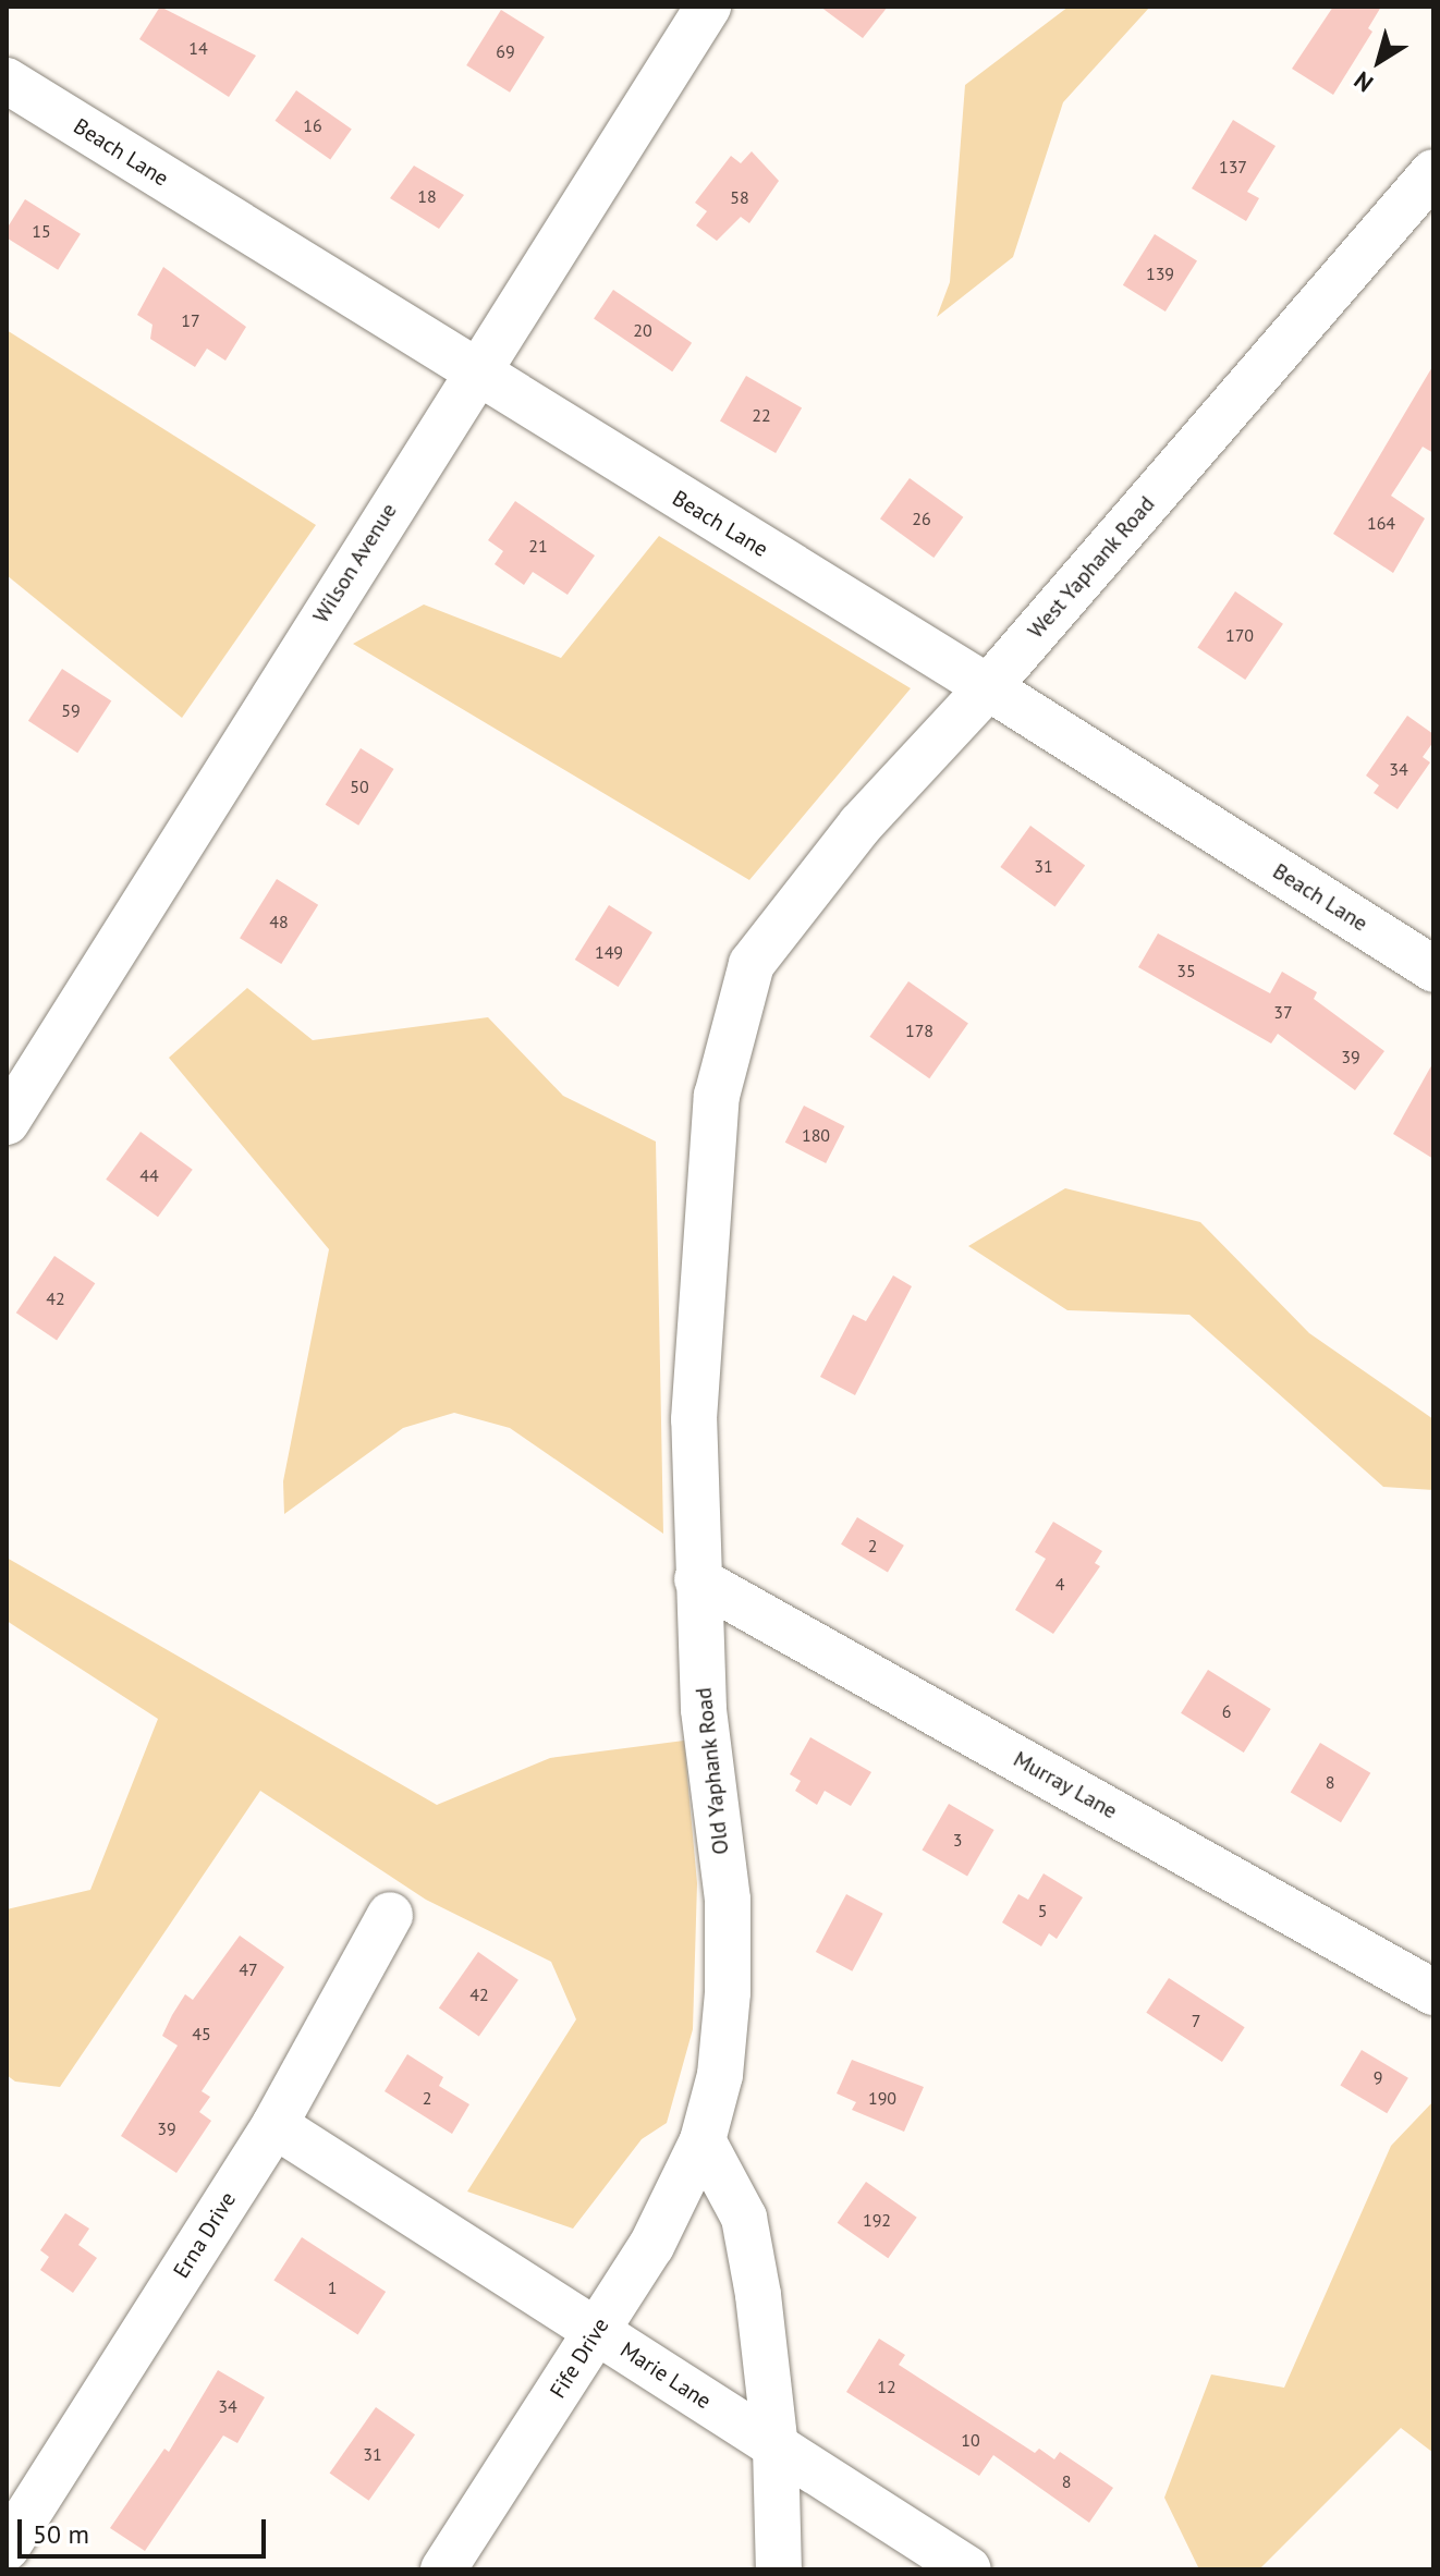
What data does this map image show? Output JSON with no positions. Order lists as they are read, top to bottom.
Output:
{
  "streets": {
    "street": [
      "Beach Lane",
      "Wilson Avenue",
      "West Yaphank Road",
      "Old Yaphank Road",
      "Murray Lane",
      "Erna Drive",
      "Fife Drive",
      "Marie Lane"
    ]
  },
  "crossings": [
    ["Beach Lane", "Wilson Avenue"],
    ["Beach Lane", "West Yaphank Road"],
    ["West Yaphank Road", "Old Yaphank Road"],
    ["Old Yaphank Road", "Murray Lane"],
    ["Old Yaphank Road", "Fife Drive"],
    ["Erna Drive", "Marie Lane"],
    ["Fife Drive", "Marie Lane"]
  ],
  "house_numbers": [
    "14",
    "69",
    "16",
    "137",
    "18",
    "58",
    "15",
    "139",
    "17",
    "20",
    "22",
    "26",
    "164",
    "21",
    "170",
    "59",
    "34",
    "50",
    "31",
    "48",
    "149",
    "35",
    "37",
    "178",
    "39",
    "180",
    "44",
    "42",
    "2",
    "4",
    "6",
    "8",
    "3",
    "5",
    "47",
    "42",
    "7",
    "45",
    "9",
    "2",
    "190",
    "39",
    "192",
    "1",
    "12",
    "34",
    "10",
    "31",
    "8"
  ],
  "scale_bar": "50 m",
  "north": "bottom left"
}
